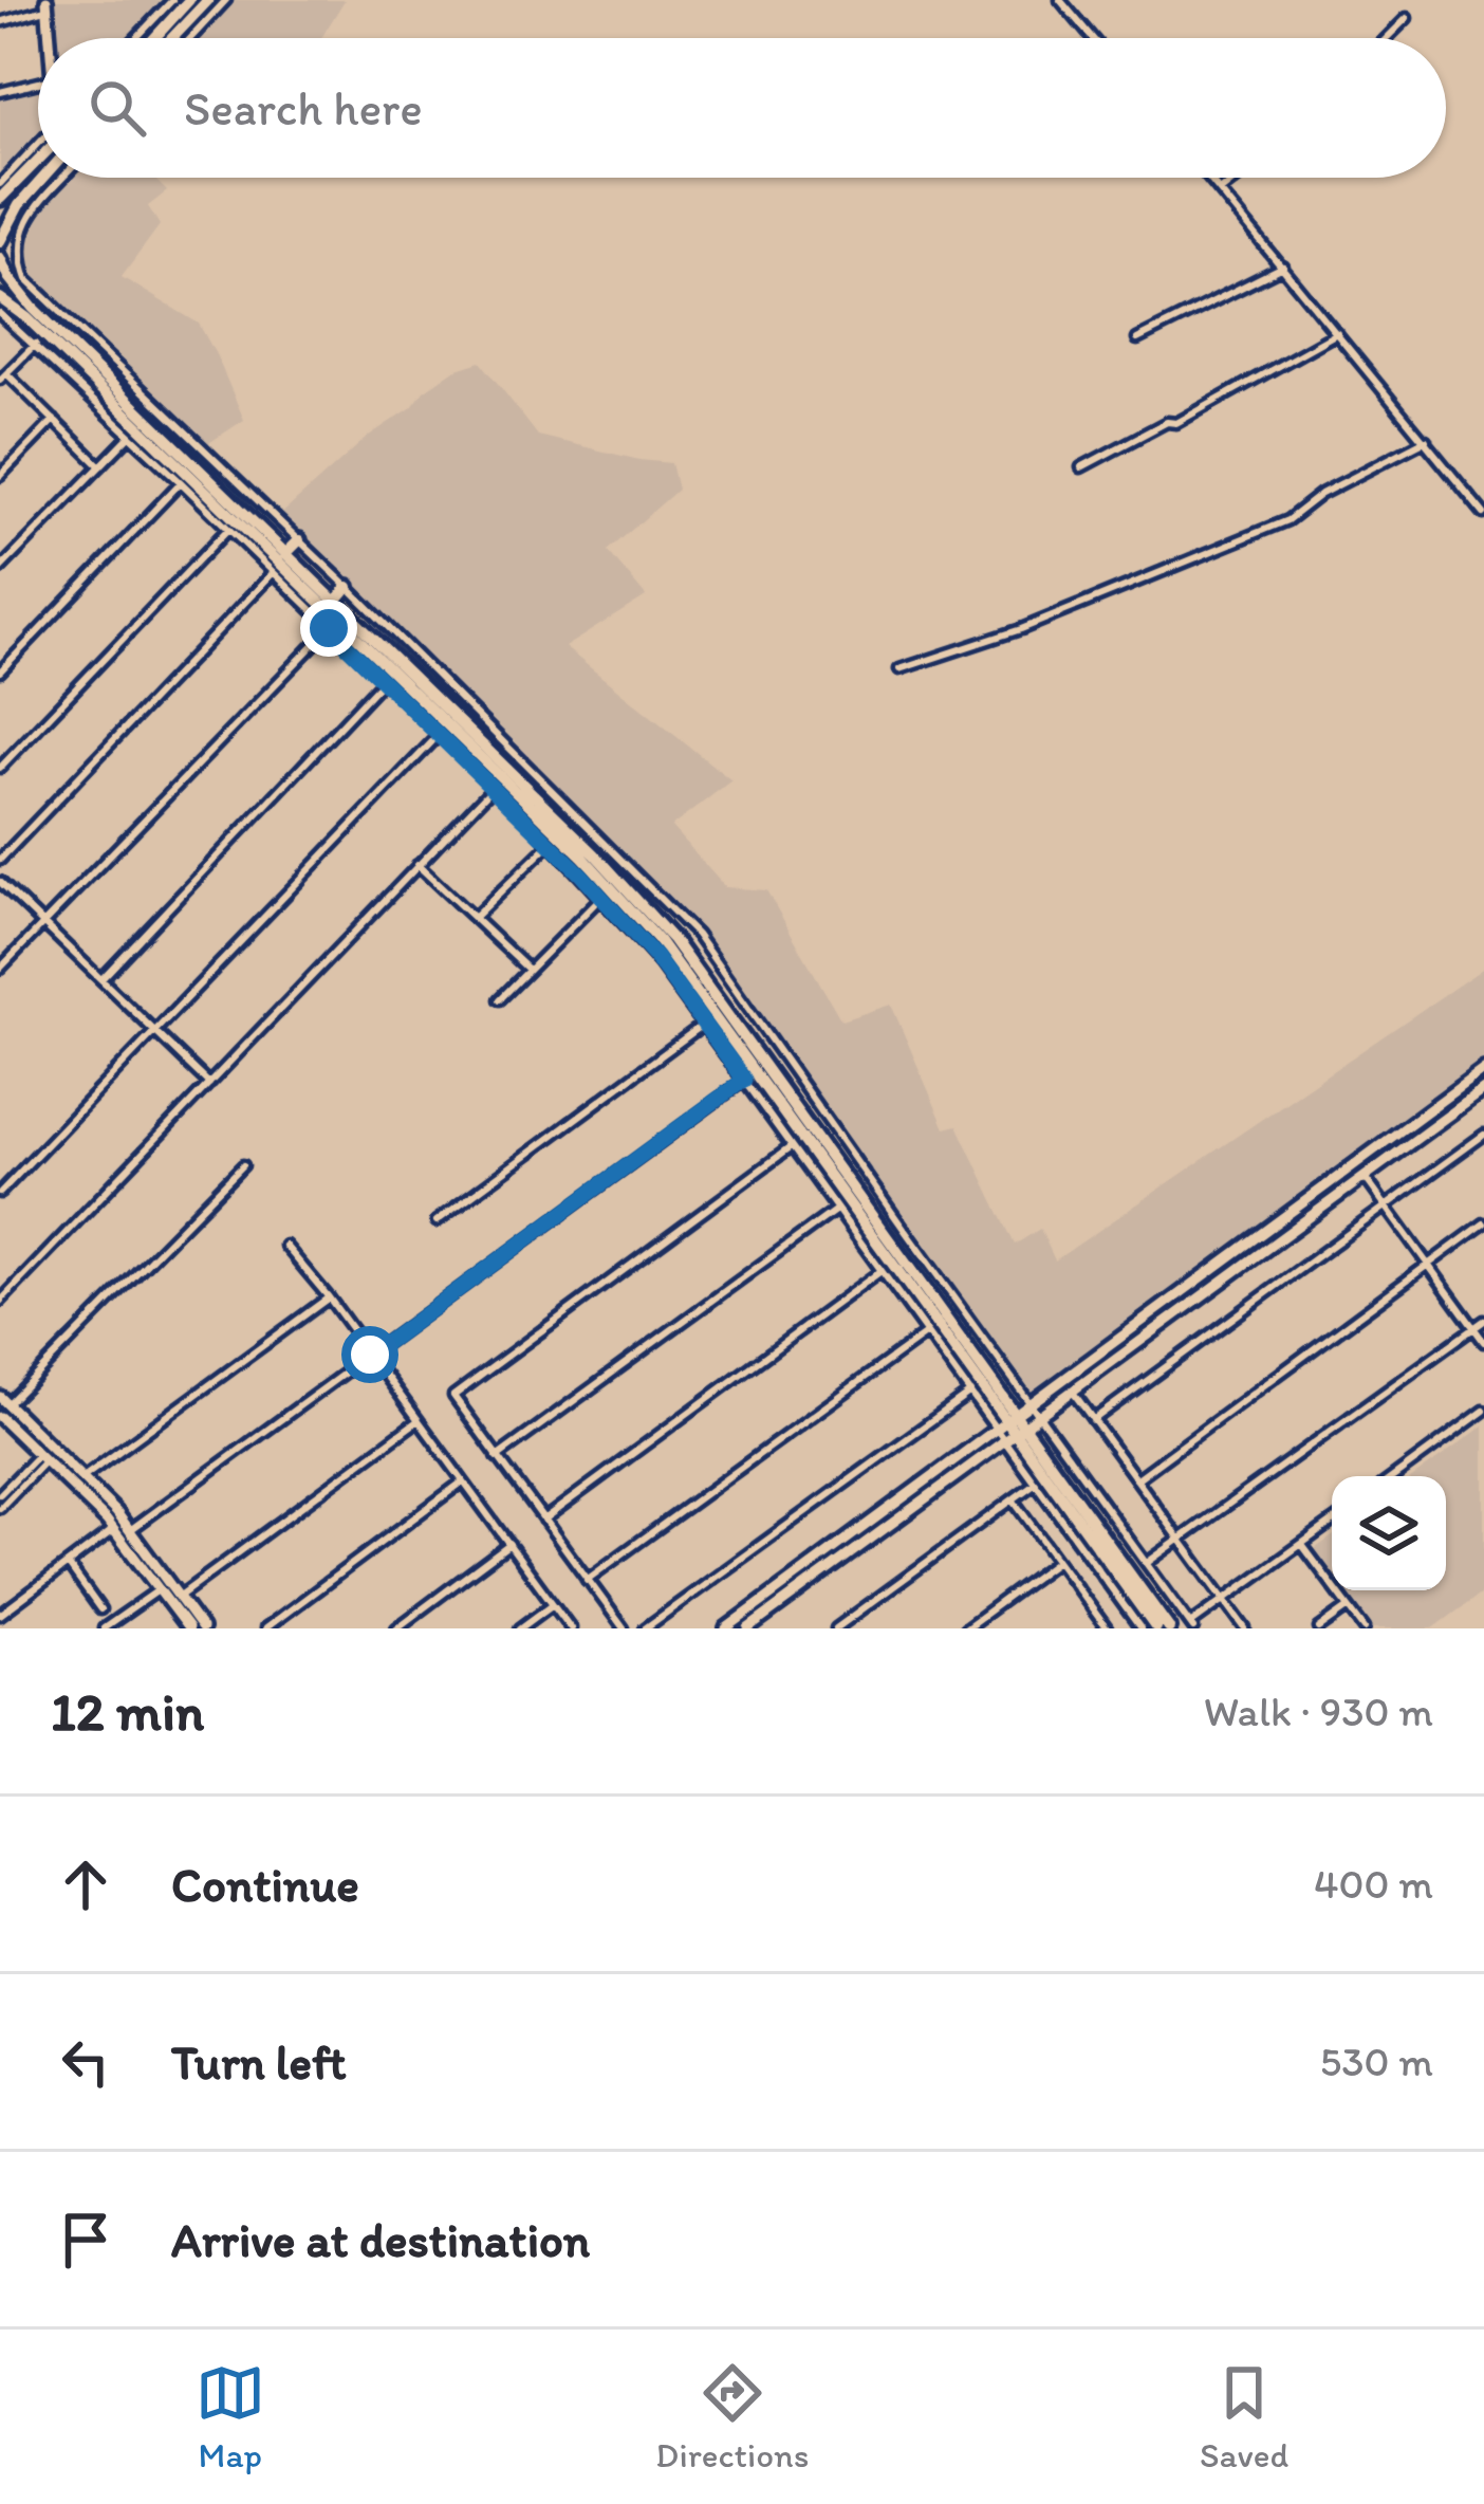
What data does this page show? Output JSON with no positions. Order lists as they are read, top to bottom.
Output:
{
  "page": {
    "search": "Search here",
    "heading": ["12 min", "Walk · 930 m"],
    "list": [
      ["Continue", "400 m"],
      ["Turn left", "530 m"],
      "Arrive at destination"
    ],
    "nav": ["Map", "Directions", "Saved"]
  }
}
